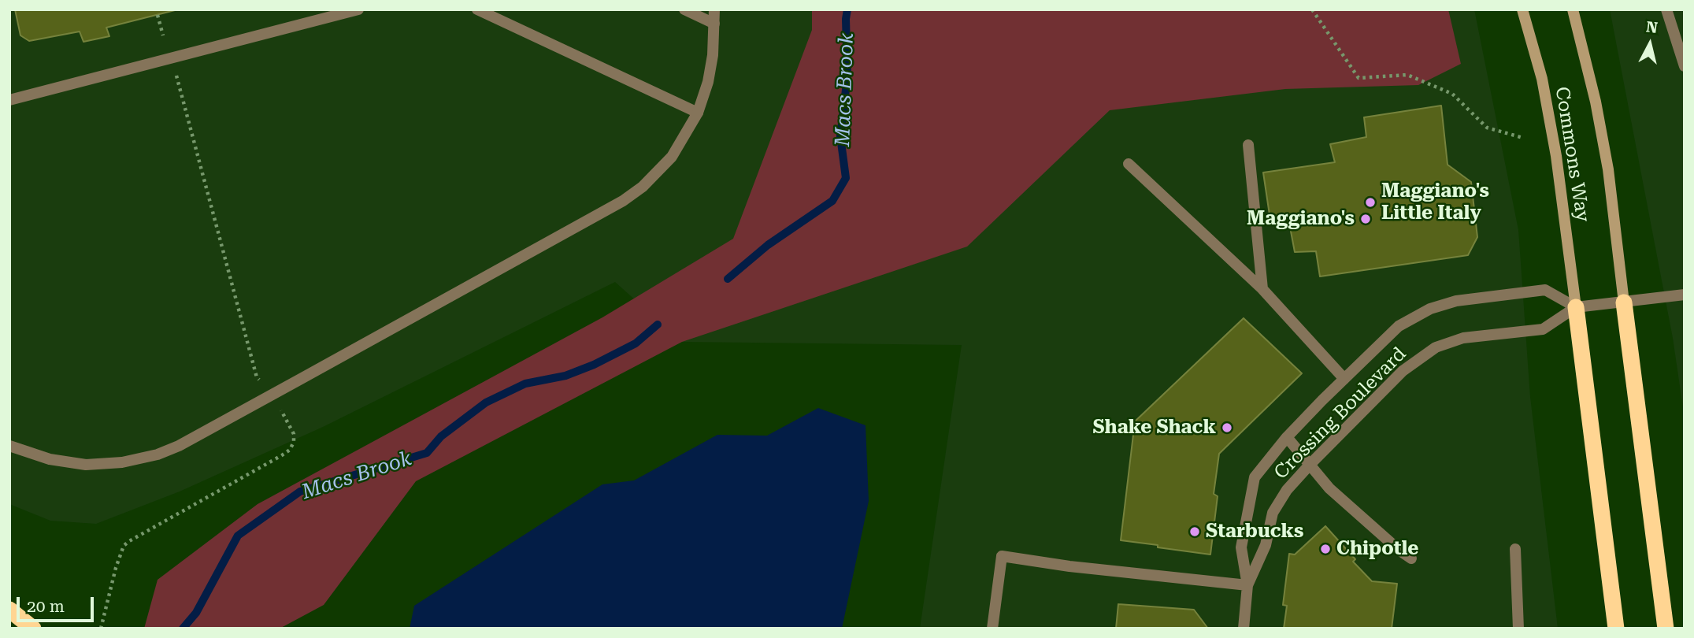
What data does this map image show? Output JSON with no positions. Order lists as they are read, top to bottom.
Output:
{
  "streets": {
    "street": ["Commons Way", "Crossing Boulevard"]
  },
  "crossings": [
    ["Commons Way", "Crossing Boulevard"]
  ],
  "water": ["Macs Brook"],
  "places": [
    "Maggiano's Little Italy",
    "Maggiano's",
    "Shake Shack",
    "Starbucks",
    "Chipotle"
  ],
  "scale_bar": "20 m",
  "north": "top"
}
